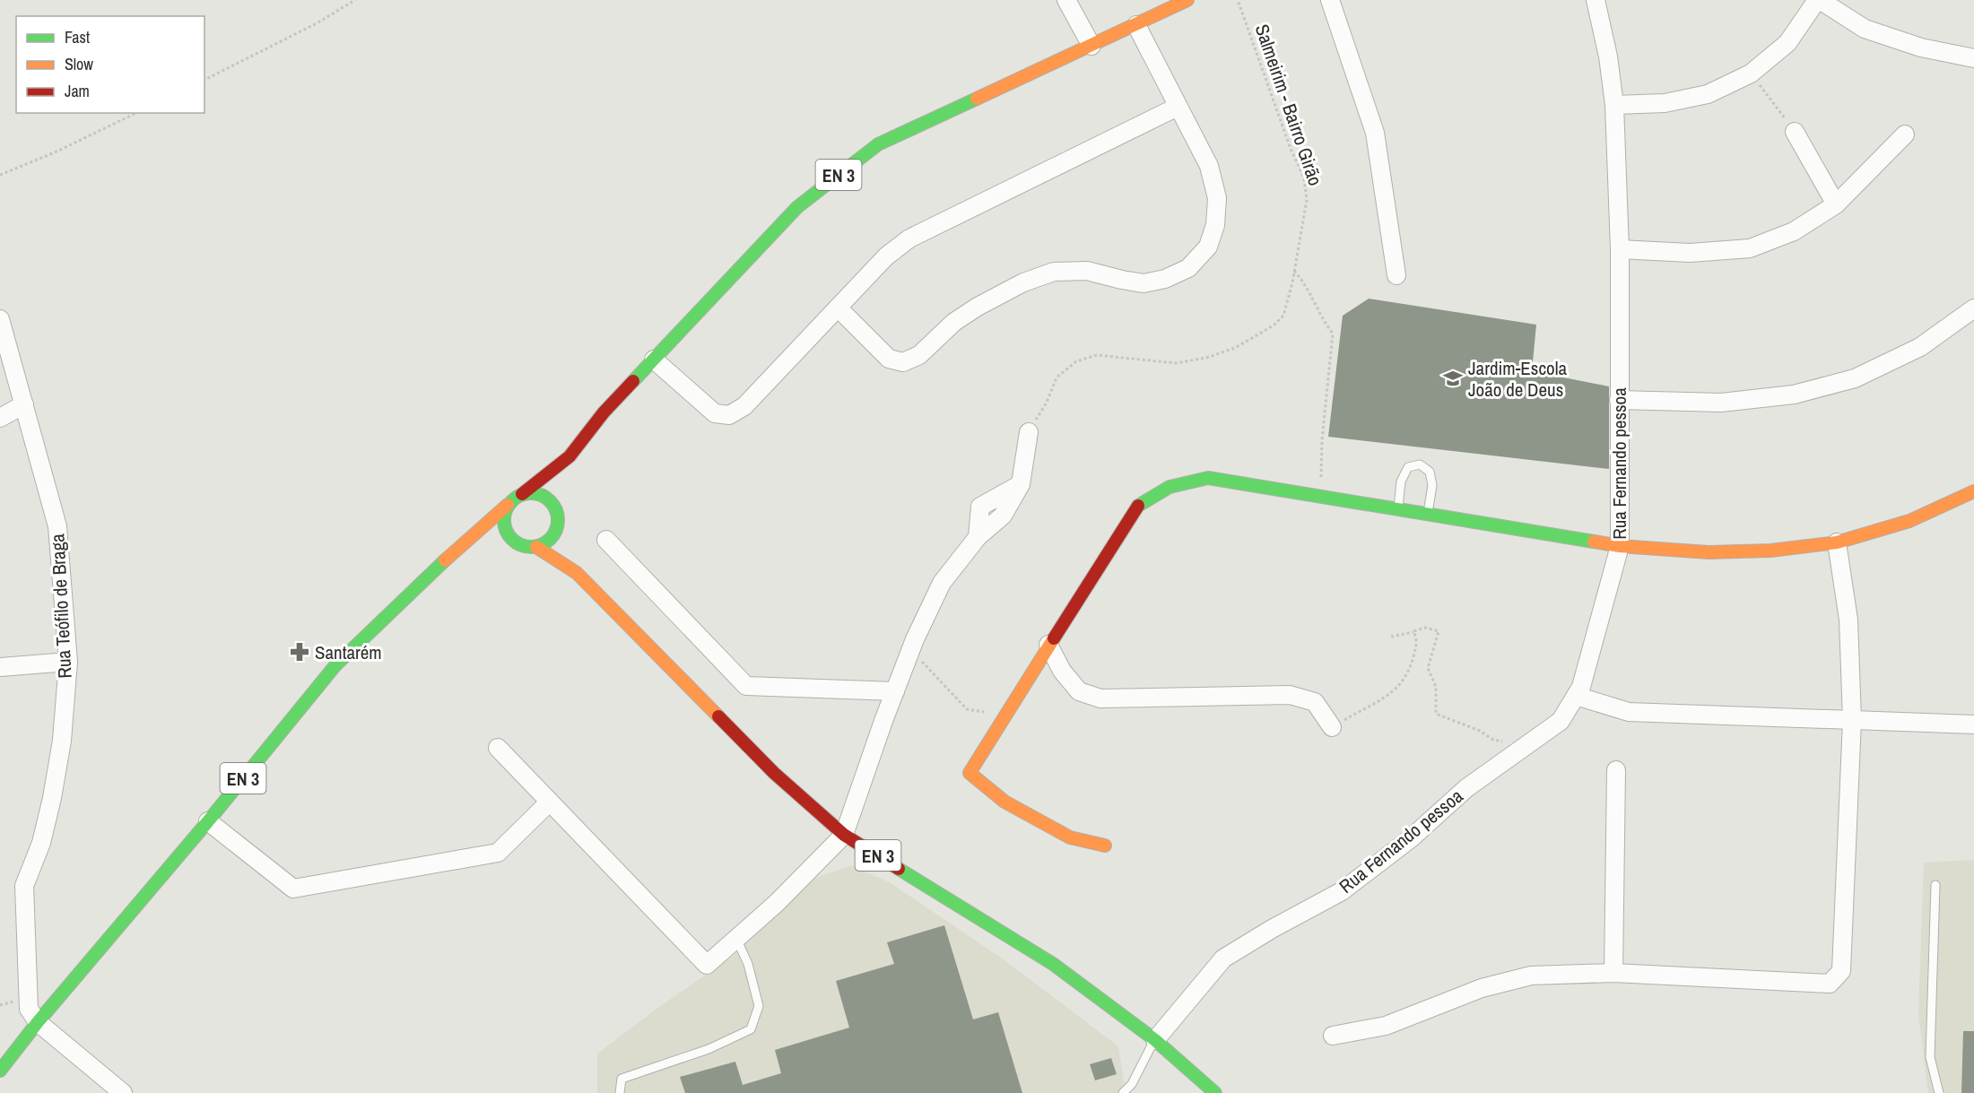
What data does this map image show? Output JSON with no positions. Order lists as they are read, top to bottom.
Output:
{
  "streets": {
    "main road": ["EN 3"],
    "street": ["Rua Fernando pessoa", "Rua Teófilo de Braga"],
    "path": ["Salmeirim - Bairro Girão"]
  },
  "crossings": [
    ["EN 3", "Rua Fernando pessoa"],
    ["EN 3", "Rua Teófilo de Braga"]
  ],
  "places": {
    "school or university": ["Jardim-Escola João de Deus"],
    "pharmacy": ["Santarém"]
  },
  "legend": ["Fast", "Slow", "Jam"]
}
